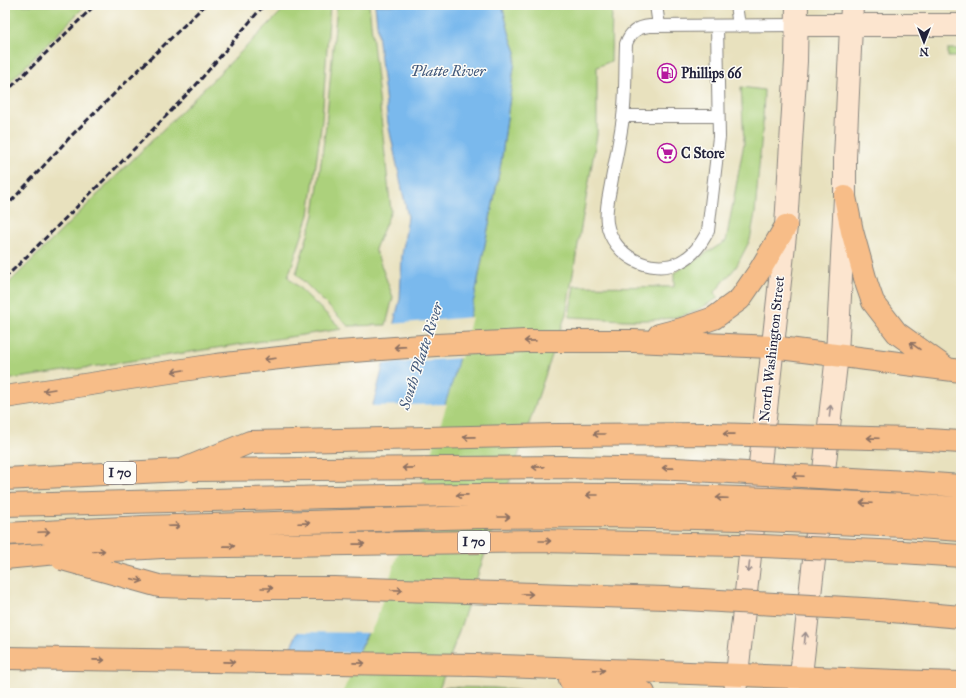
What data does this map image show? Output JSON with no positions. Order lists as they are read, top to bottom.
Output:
{
  "streets": {
    "highway": ["I 70"],
    "main road": ["North Washington Street"]
  },
  "water": ["Platte River", "South Platte River"],
  "places": {
    "fuel station": ["Phillips 66"],
    "supermarket": ["C Store"]
  },
  "north": "bottom"
}
